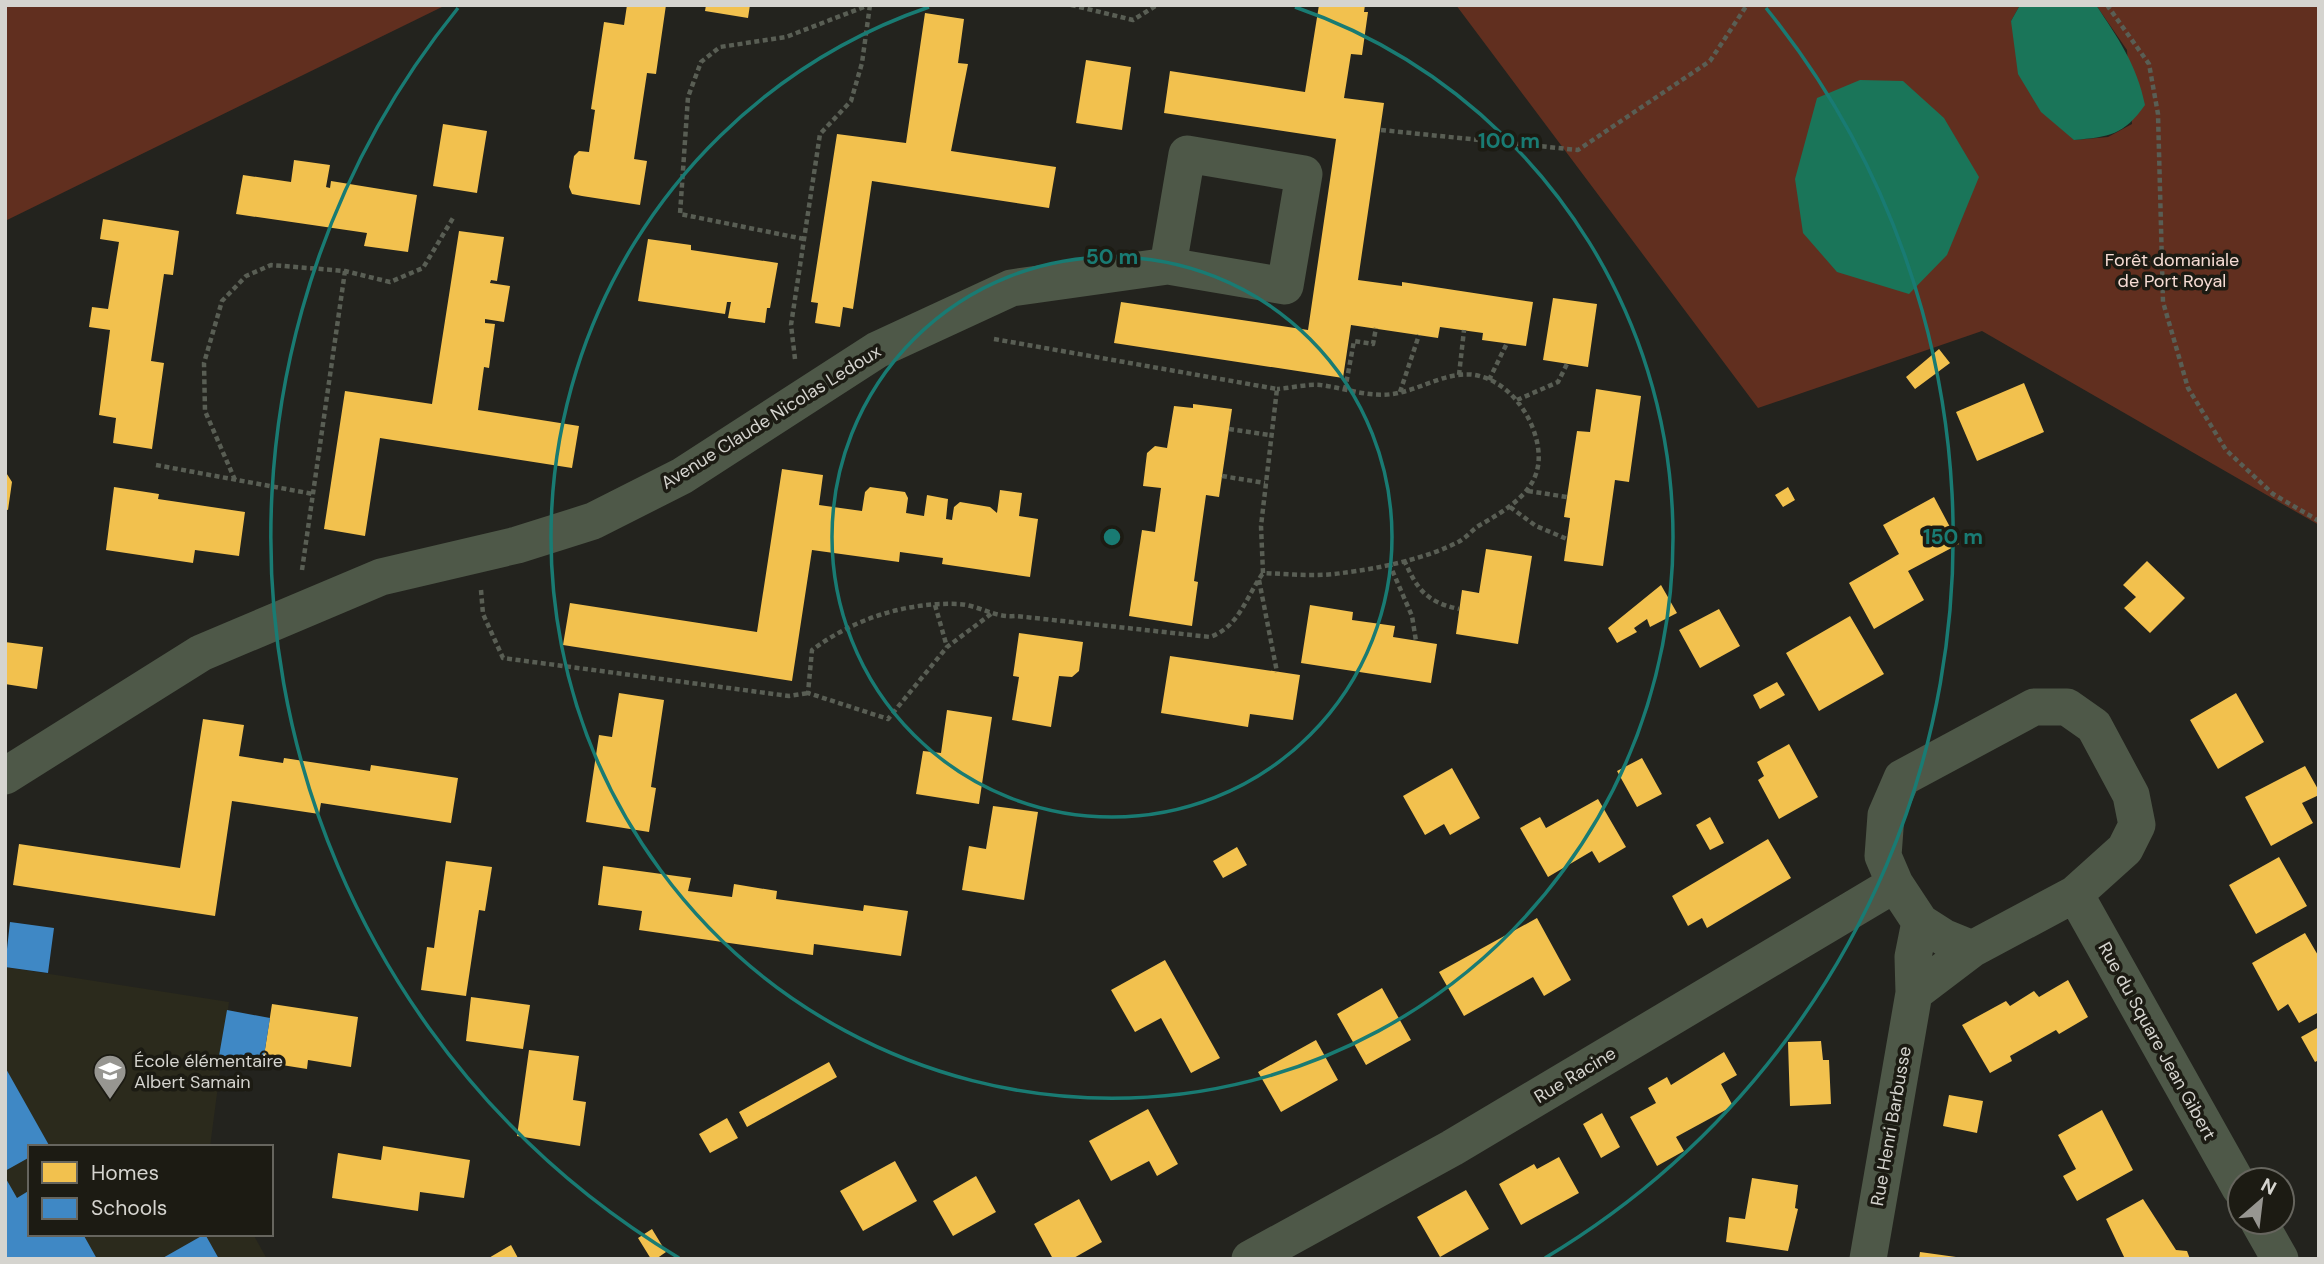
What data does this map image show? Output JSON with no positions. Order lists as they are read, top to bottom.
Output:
{
  "streets": {
    "street": [
      "Avenue Claude Nicolas Ledoux",
      "Rue du Square Jean Gibert",
      "Rue Racine",
      "Rue Henri Barbusse"
    ]
  },
  "crossings": [
    ["Rue du Square Jean Gibert", "Rue Racine"],
    ["Rue du Square Jean Gibert", "Rue Henri Barbusse"],
    ["Rue Racine", "Rue Henri Barbusse"]
  ],
  "parks": ["Forêt domaniale de Port Royal"],
  "places": {
    "school or university": ["École élémentaire Albert Samain"]
  },
  "legend": ["Homes", "Schools"],
  "north": "top right",
  "rings": ["100 m", "50 m", "150 m"]
}
